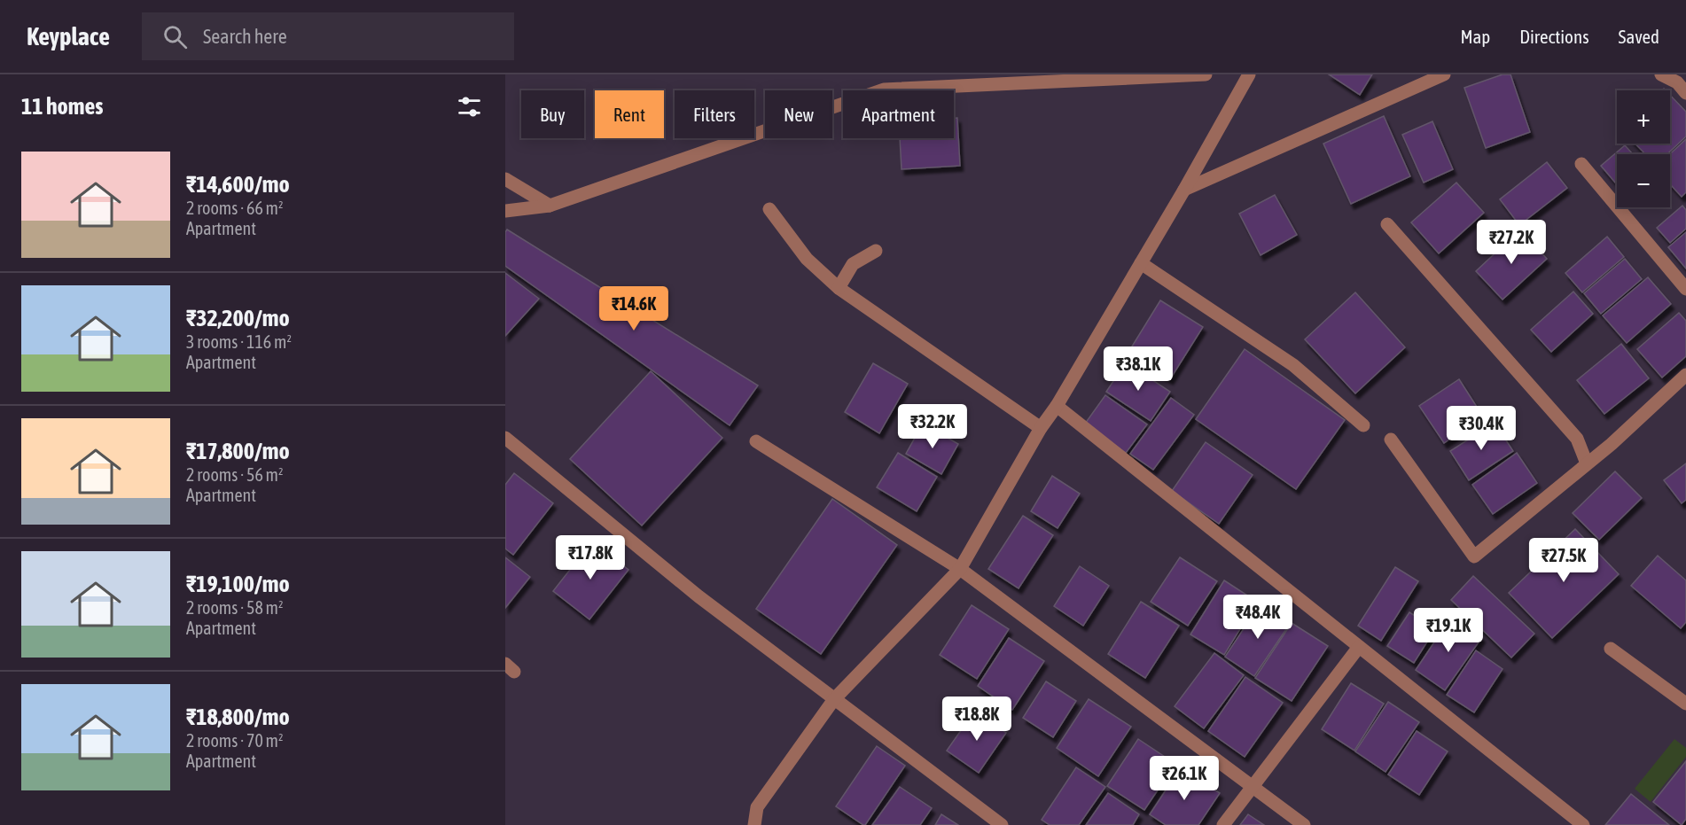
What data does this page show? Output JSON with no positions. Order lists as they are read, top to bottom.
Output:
{
  "page": {
    "header": "Keyplace",
    "search": "Search here",
    "nav": ["Map", "Directions", "Saved"],
    "heading": "11 homes",
    "map_buttons": ["+", "−"],
    "chip": [
      "Buy",
      "Rent",
      "Filters",
      "New",
      "Apartment"
    ],
    "list": [
      {
        "name": "₹14,600/mo",
        "note": "2 rooms · 66 m² · Apartment"
      },
      {
        "name": "₹32,200/mo",
        "note": "3 rooms · 116 m² · Apartment"
      },
      {
        "name": "₹17,800/mo",
        "note": "2 rooms · 56 m² · Apartment"
      },
      {
        "name": "₹19,100/mo",
        "note": "2 rooms · 58 m² · Apartment"
      },
      {
        "name": "₹18,800/mo",
        "note": "2 rooms · 70 m² · Apartment"
      }
    ],
    "price": [
      "₹27.2K",
      "₹14.6K",
      "₹38.1K",
      "₹32.2K",
      "₹30.4K",
      "₹17.8K",
      "₹27.5K",
      "₹48.4K",
      "₹19.1K",
      "₹18.8K",
      "₹26.1K"
    ]
  }
}
